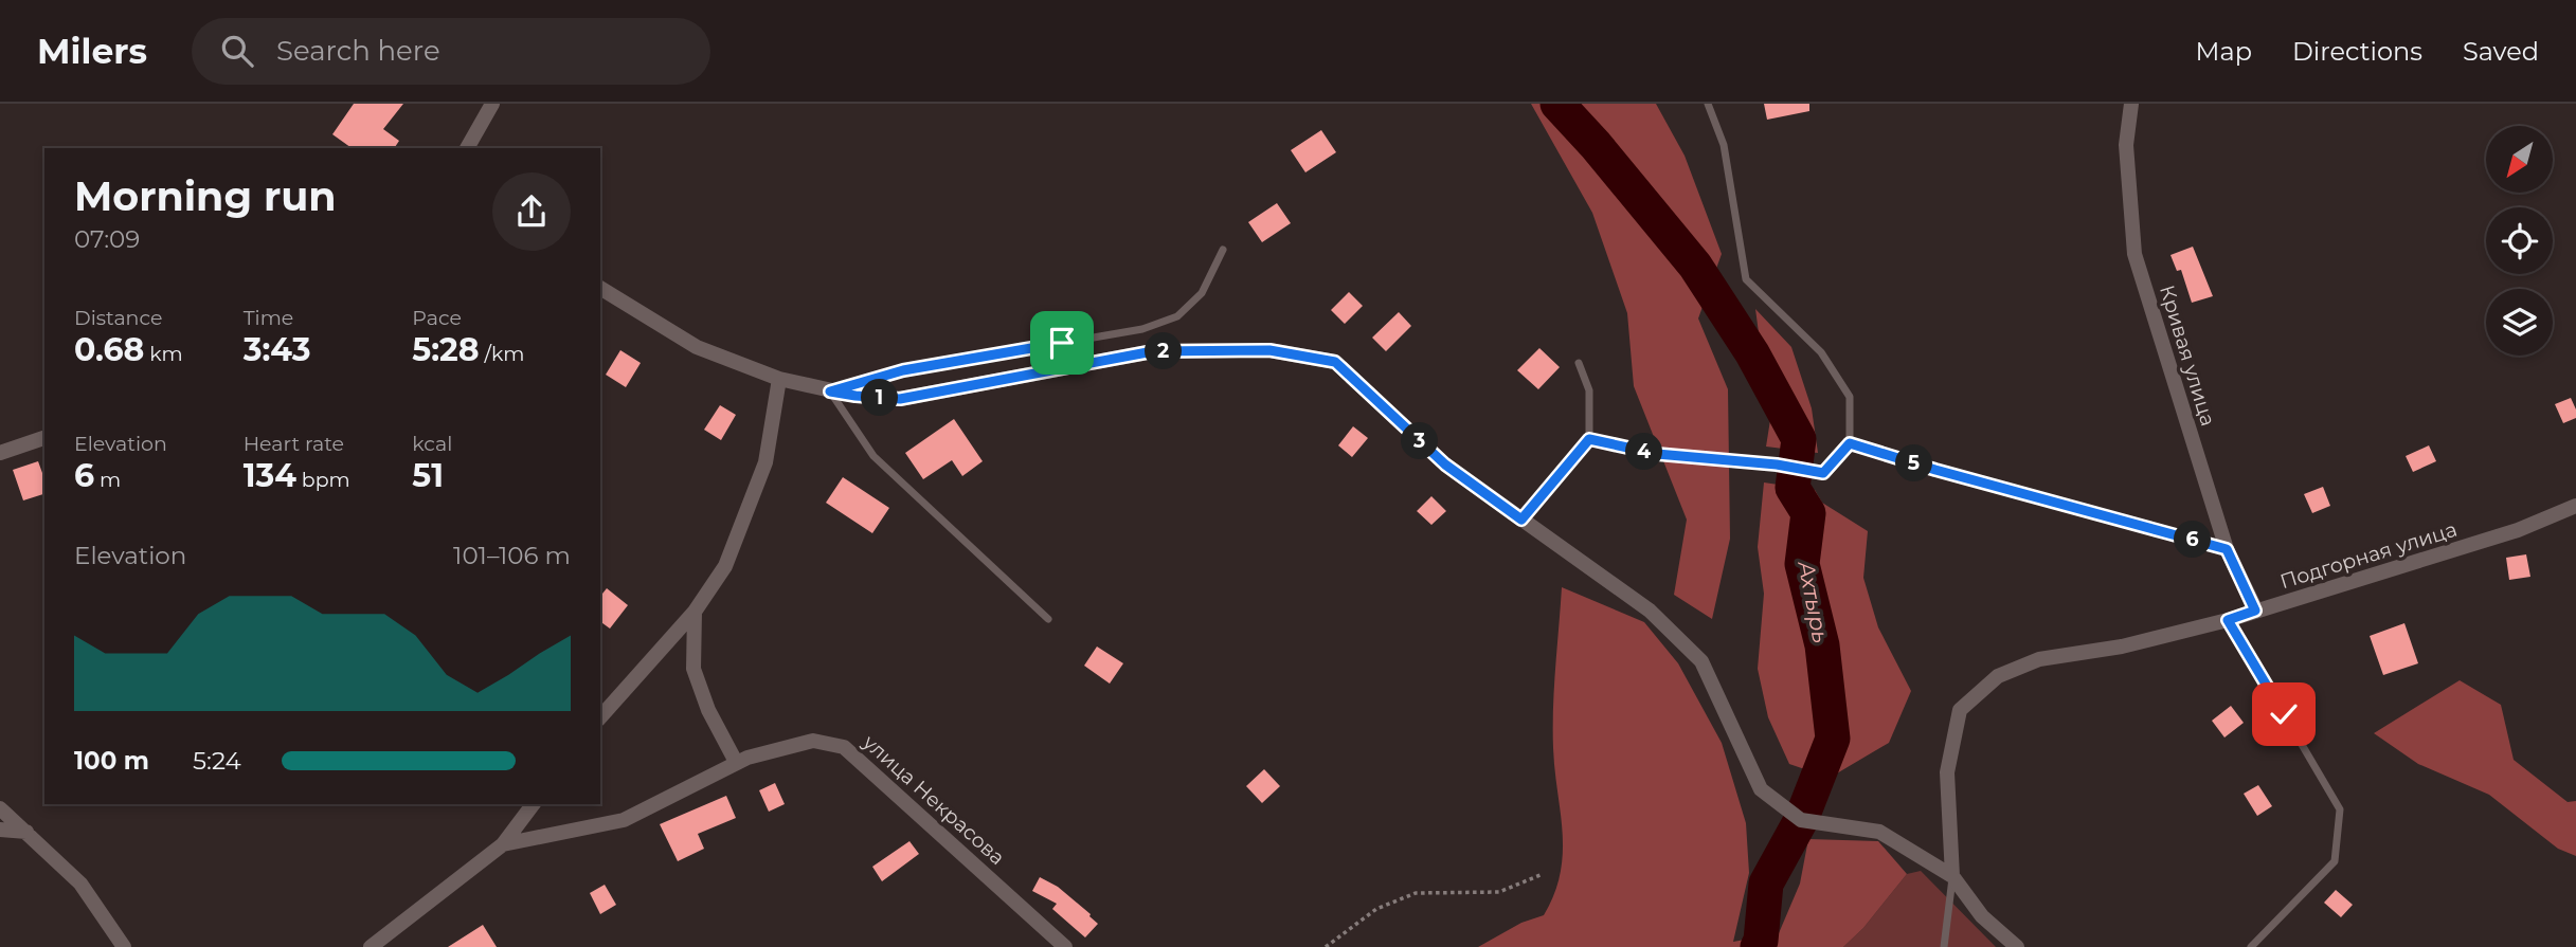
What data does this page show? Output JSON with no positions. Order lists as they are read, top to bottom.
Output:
{
  "streets": {
    "street": ["Кривая улица", "Подгорная улица", "улица Некрасова"]
  },
  "crossings": [
    ["Кривая улица", "Подгорная улица"]
  ],
  "water": ["Ахтырь"],
  "north": "bottom left",
  "page": {
    "header": "Milers",
    "search": "Search here",
    "nav": ["Map", "Directions", "Saved"],
    "heading": ["Morning run", "07:09"],
    "stats": [
      ["Distance", "0.68 km"],
      ["Time", "3:43"],
      ["Pace", "5:28 /km"],
      ["Elevation", "6 m"],
      ["Heart rate", "134 bpm"],
      ["kcal", "51"]
    ],
    "pins": [
      "2",
      "1",
      "3",
      "4",
      "5",
      "6"
    ],
    "chart": ["Elevation", "101–106 m"],
    "list": [
      {
        "name": "100 m",
        "note": "5:24"
      }
    ]
  }
}
